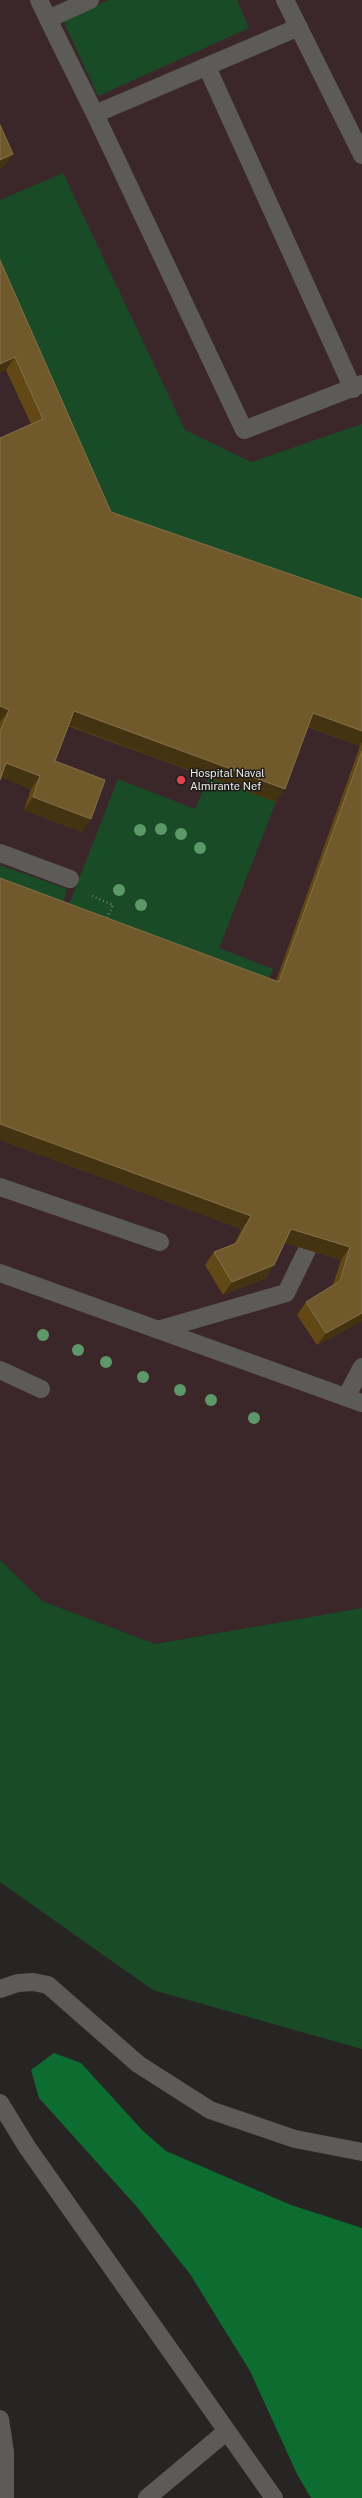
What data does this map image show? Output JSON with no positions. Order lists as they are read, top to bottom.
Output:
{
  "places": ["Hospital Naval Almirante Nef"]
}
